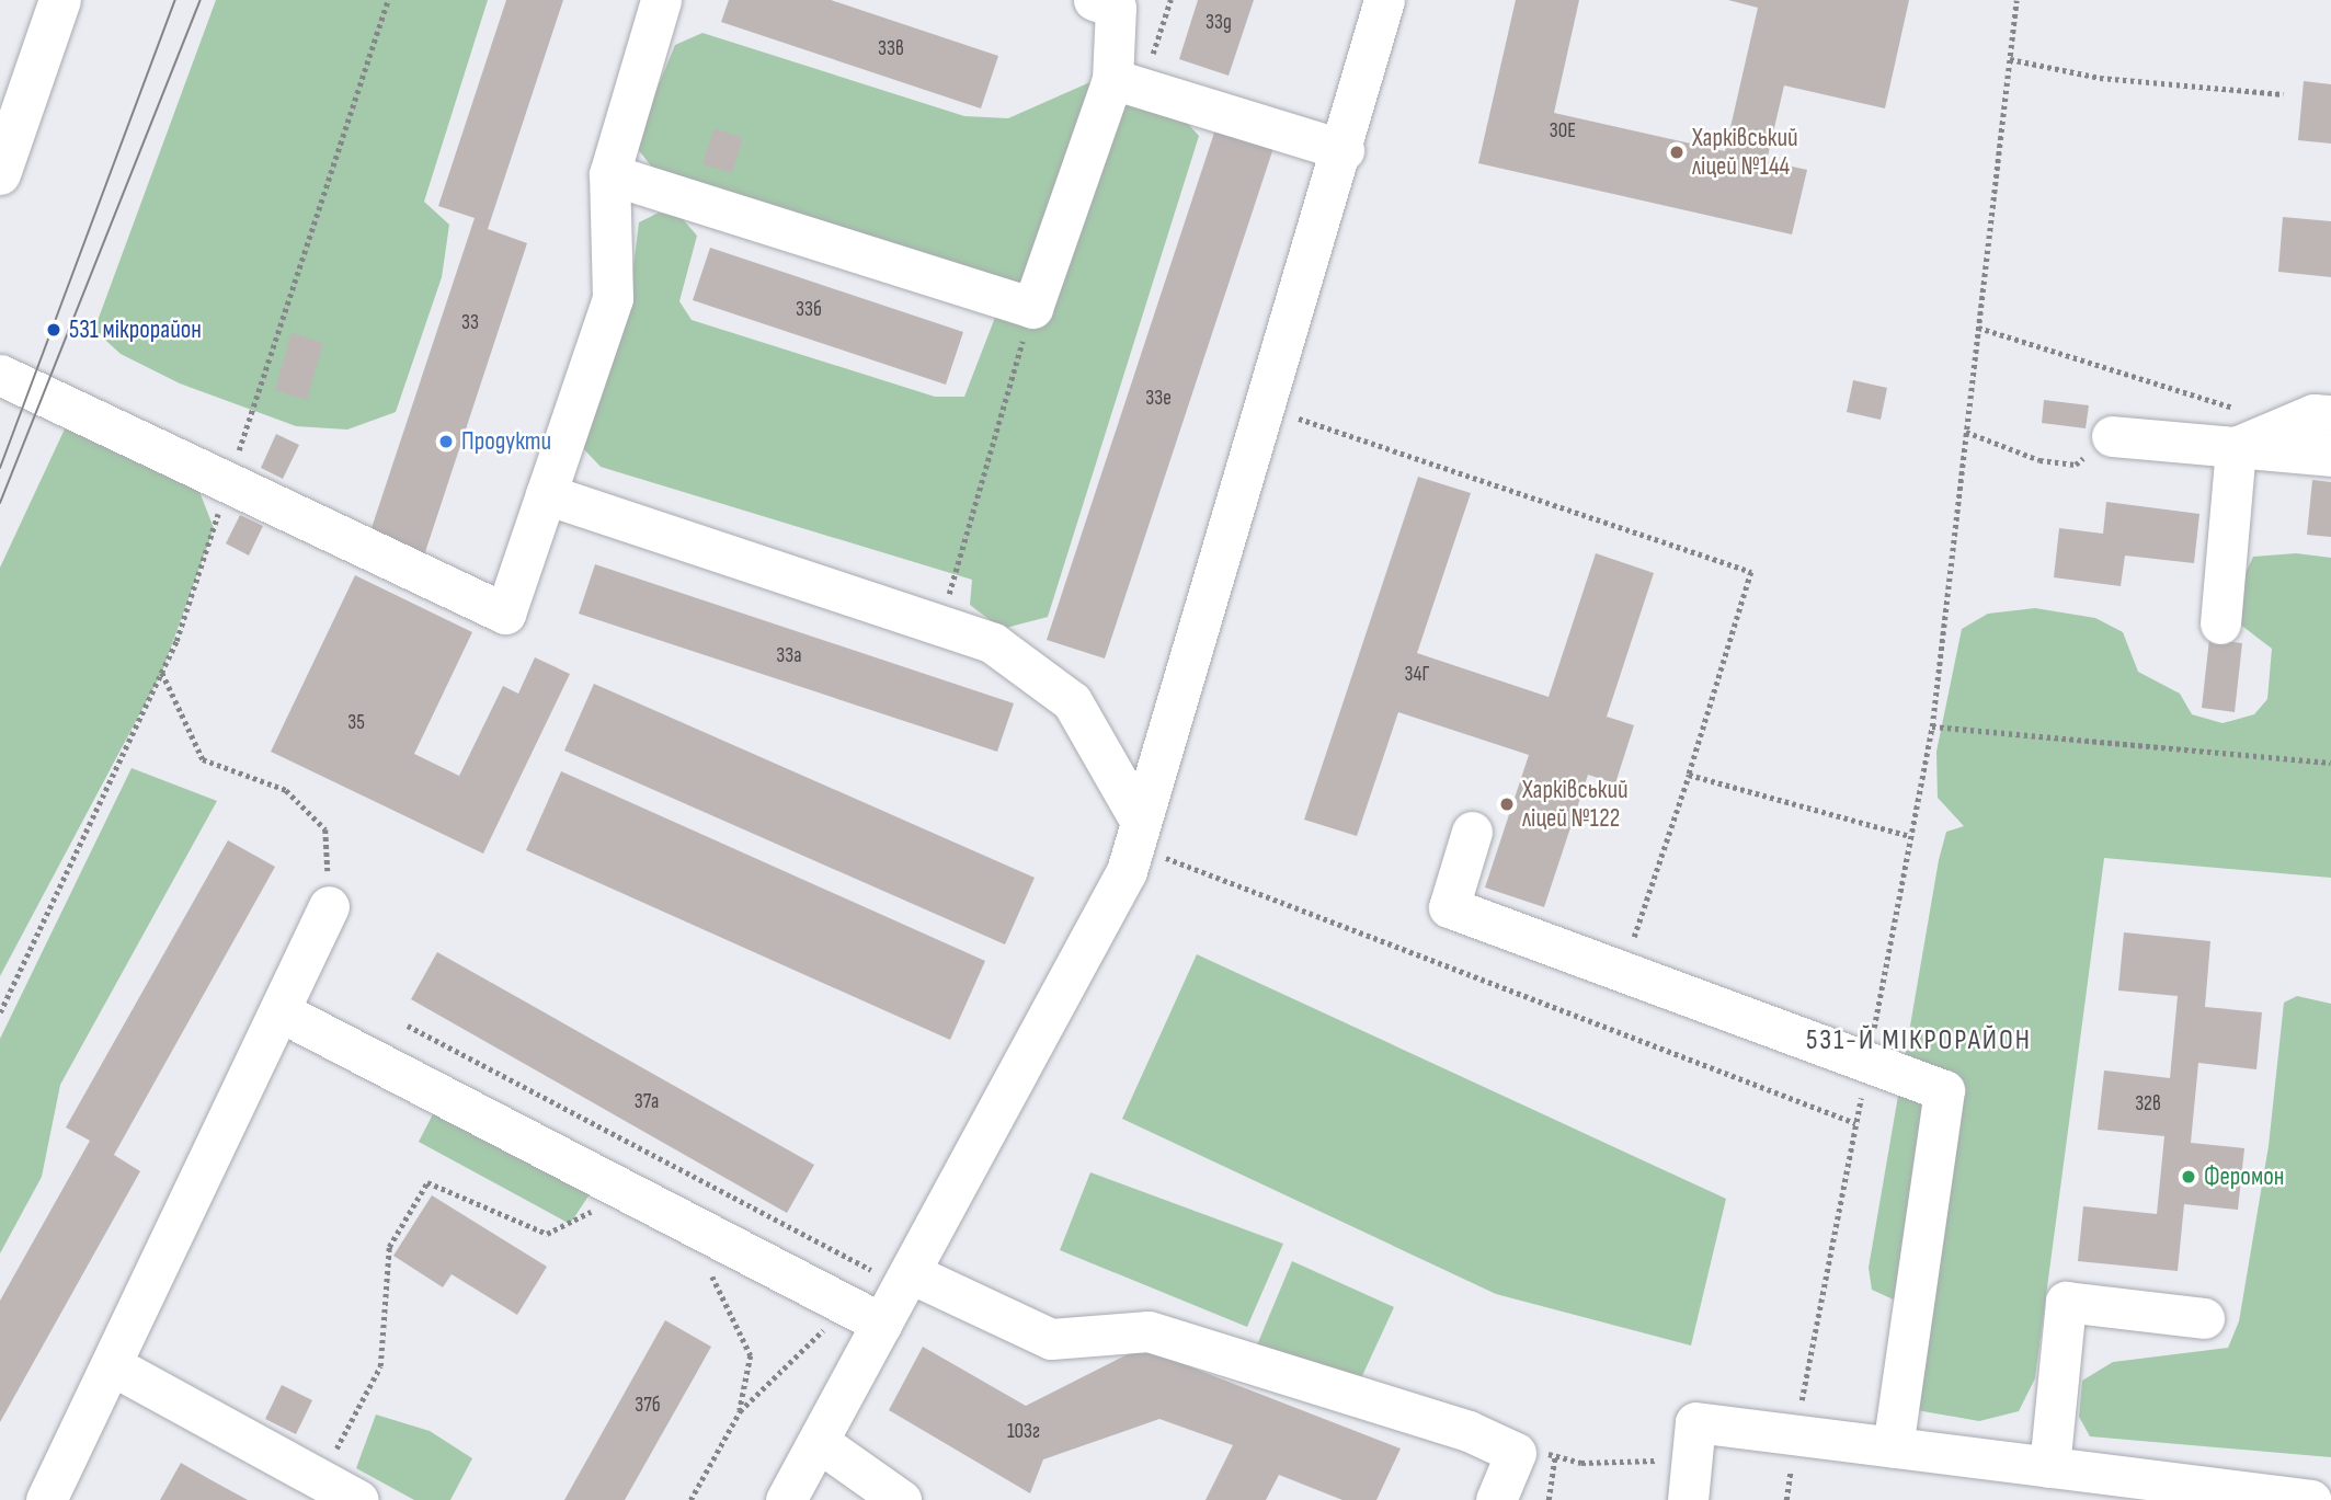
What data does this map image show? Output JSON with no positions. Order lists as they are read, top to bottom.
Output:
{
  "districts": ["531-Й МІКРОРАЙОН"],
  "places": [
    "Харківський ліцей №144",
    "531 мікрорайон",
    "Продукти",
    "Харківський ліцей №122",
    "Феромон"
  ],
  "house_numbers": [
    "33д",
    "33в",
    "30Е",
    "33б",
    "33",
    "33е",
    "33а",
    "34Г",
    "35",
    "37а",
    "32в",
    "37б",
    "103г"
  ]
}
